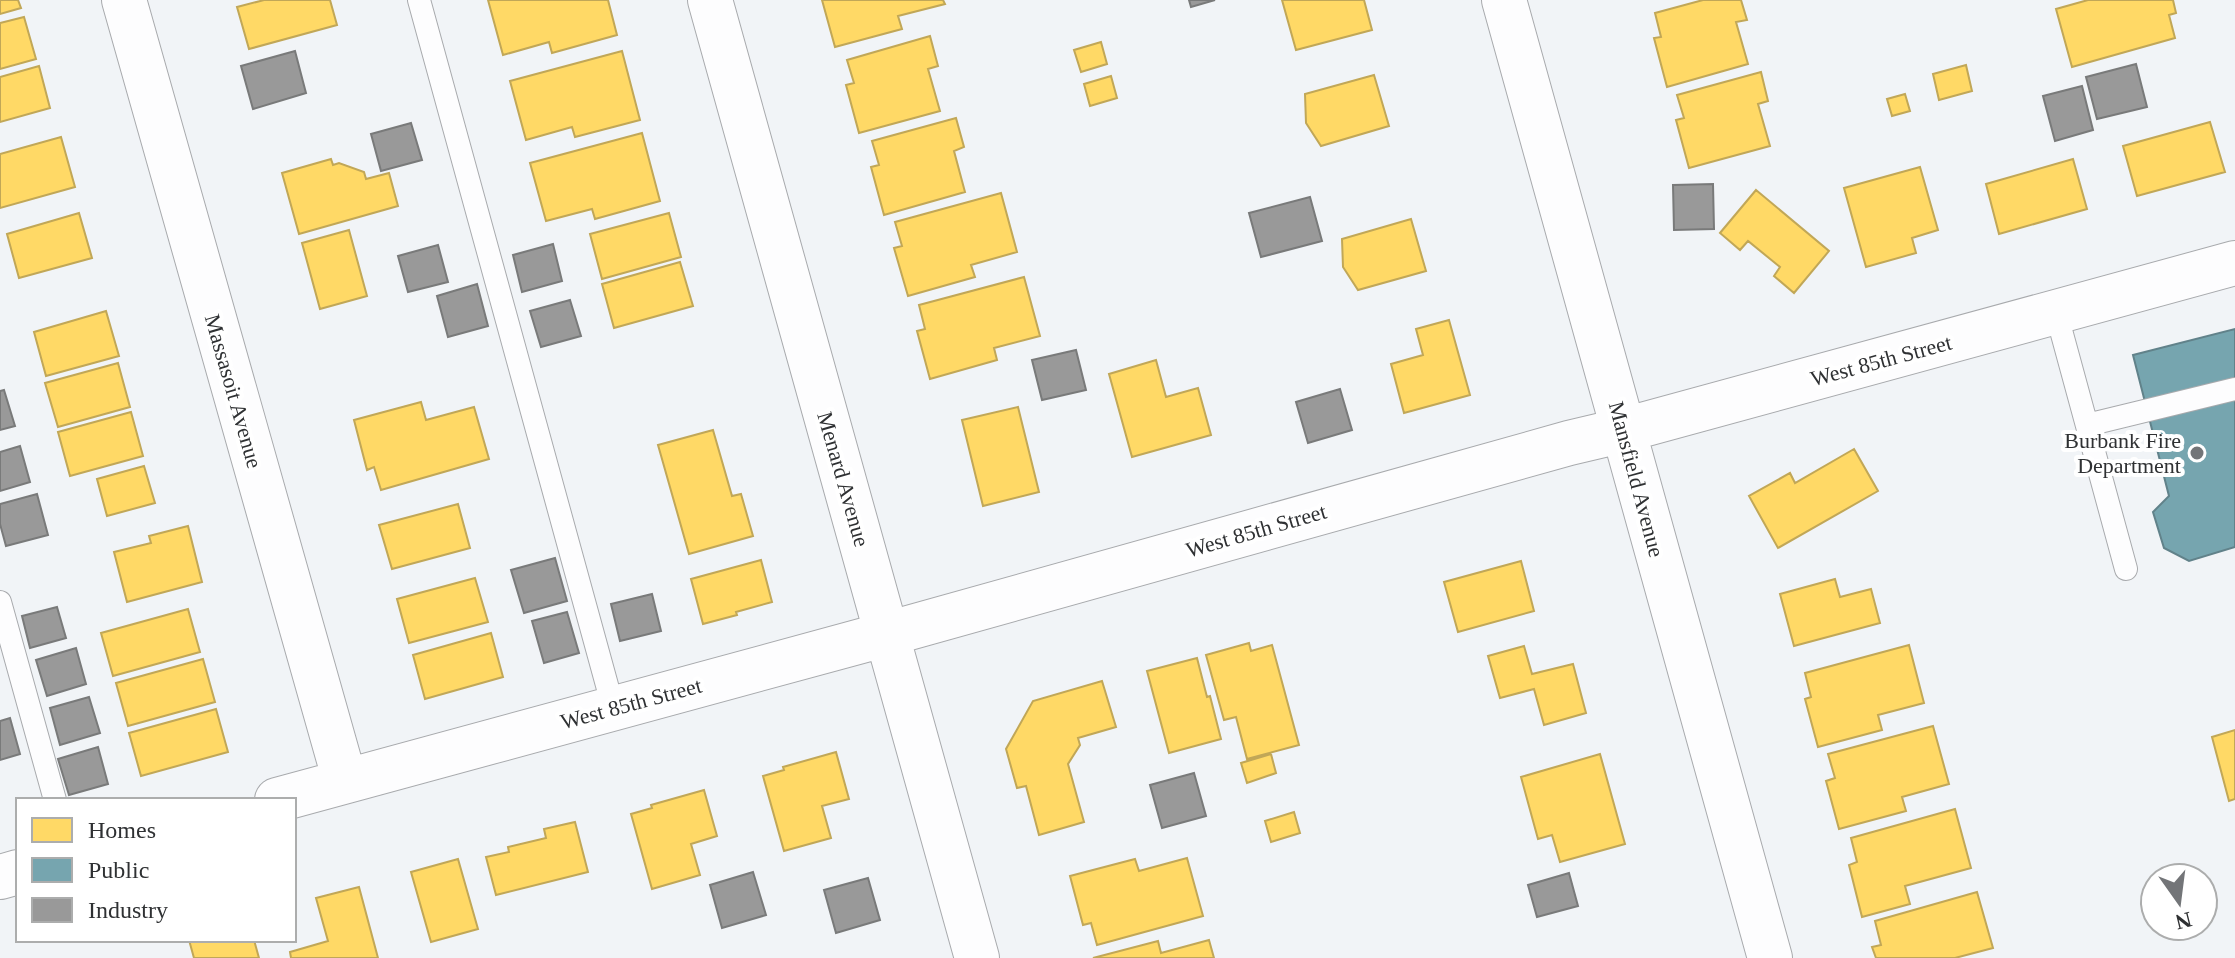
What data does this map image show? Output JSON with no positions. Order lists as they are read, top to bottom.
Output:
{
  "streets": {
    "street": [
      "West 85th Street",
      "Massasoit Avenue",
      "Menard Avenue",
      "Mansfield Avenue"
    ]
  },
  "crossings": [
    ["West 85th Street", "Massasoit Avenue"],
    ["West 85th Street", "Menard Avenue"],
    ["West 85th Street", "Mansfield Avenue"]
  ],
  "places": ["Burbank Fire Department"],
  "legend": ["Homes", "Public", "Industry"],
  "north": "bottom"
}
